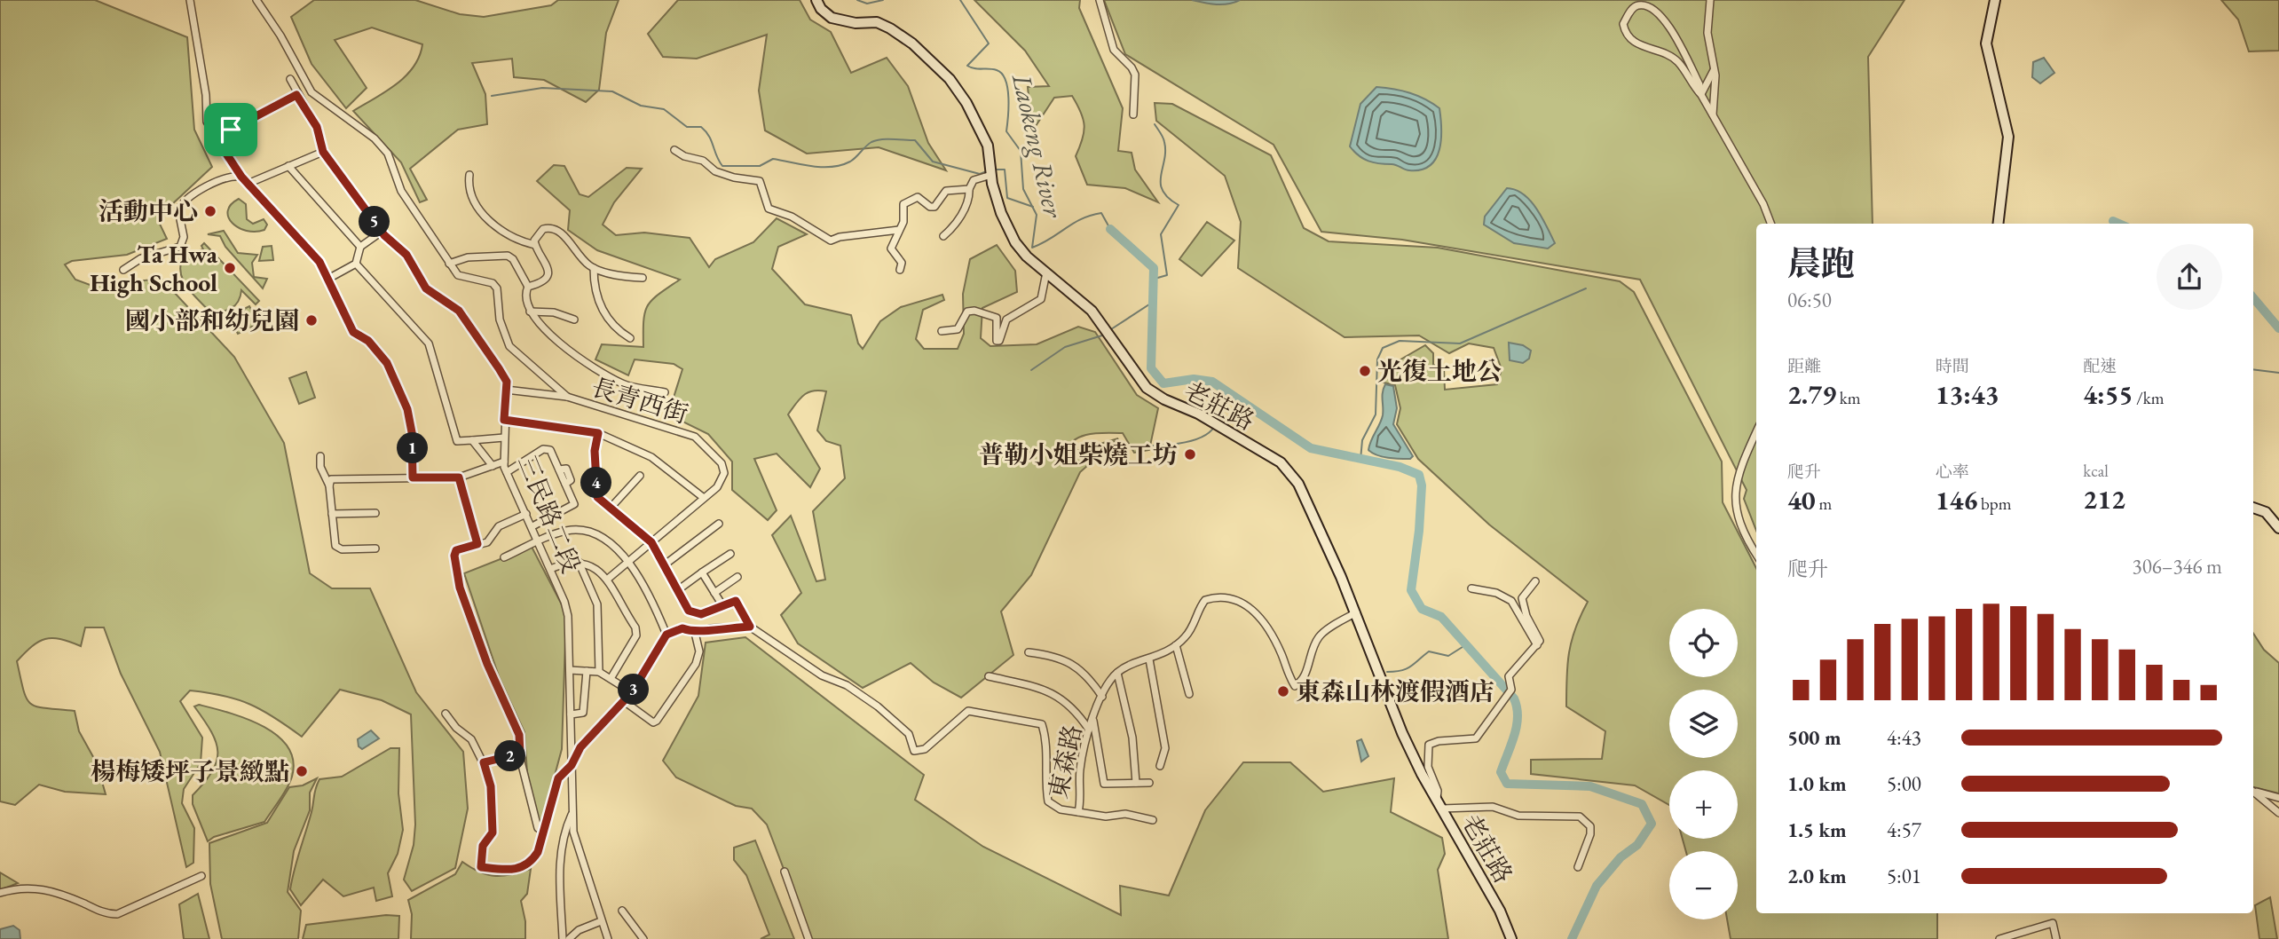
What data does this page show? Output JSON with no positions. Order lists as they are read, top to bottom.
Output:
{
  "streets": {
    "street": [
      "長青西街",
      "老莊路",
      "三民路二段",
      "東森路"
    ]
  },
  "crossings": [
    ["長青西街", "三民路二段"]
  ],
  "water": ["Laokeng River"],
  "places": [
    "活動中心",
    "Ta Hwa High School",
    "國小部和幼兒園",
    "光復土地公",
    "普勒小姐柴燒工坊",
    "東森山林渡假酒店",
    "楊梅矮坪子景緻點"
  ],
  "page": {
    "pins": [
      "5",
      "1",
      "4",
      "3",
      "2"
    ],
    "heading": ["晨跑", "06:50"],
    "stats": [
      ["距離", "2.79 km"],
      ["時間", "13:43"],
      ["配速", "4:55 /km"],
      ["爬升", "40 m"],
      ["心率", "146 bpm"],
      ["kcal", "212"]
    ],
    "chart": ["爬升", "306–346 m"],
    "map_buttons": ["+", "−"],
    "list": [
      {
        "name": "500 m",
        "note": "4:43"
      },
      {
        "name": "1.0 km",
        "note": "5:00"
      },
      {
        "name": "1.5 km",
        "note": "4:57"
      },
      {
        "name": "2.0 km",
        "note": "5:01"
      }
    ]
  }
}
